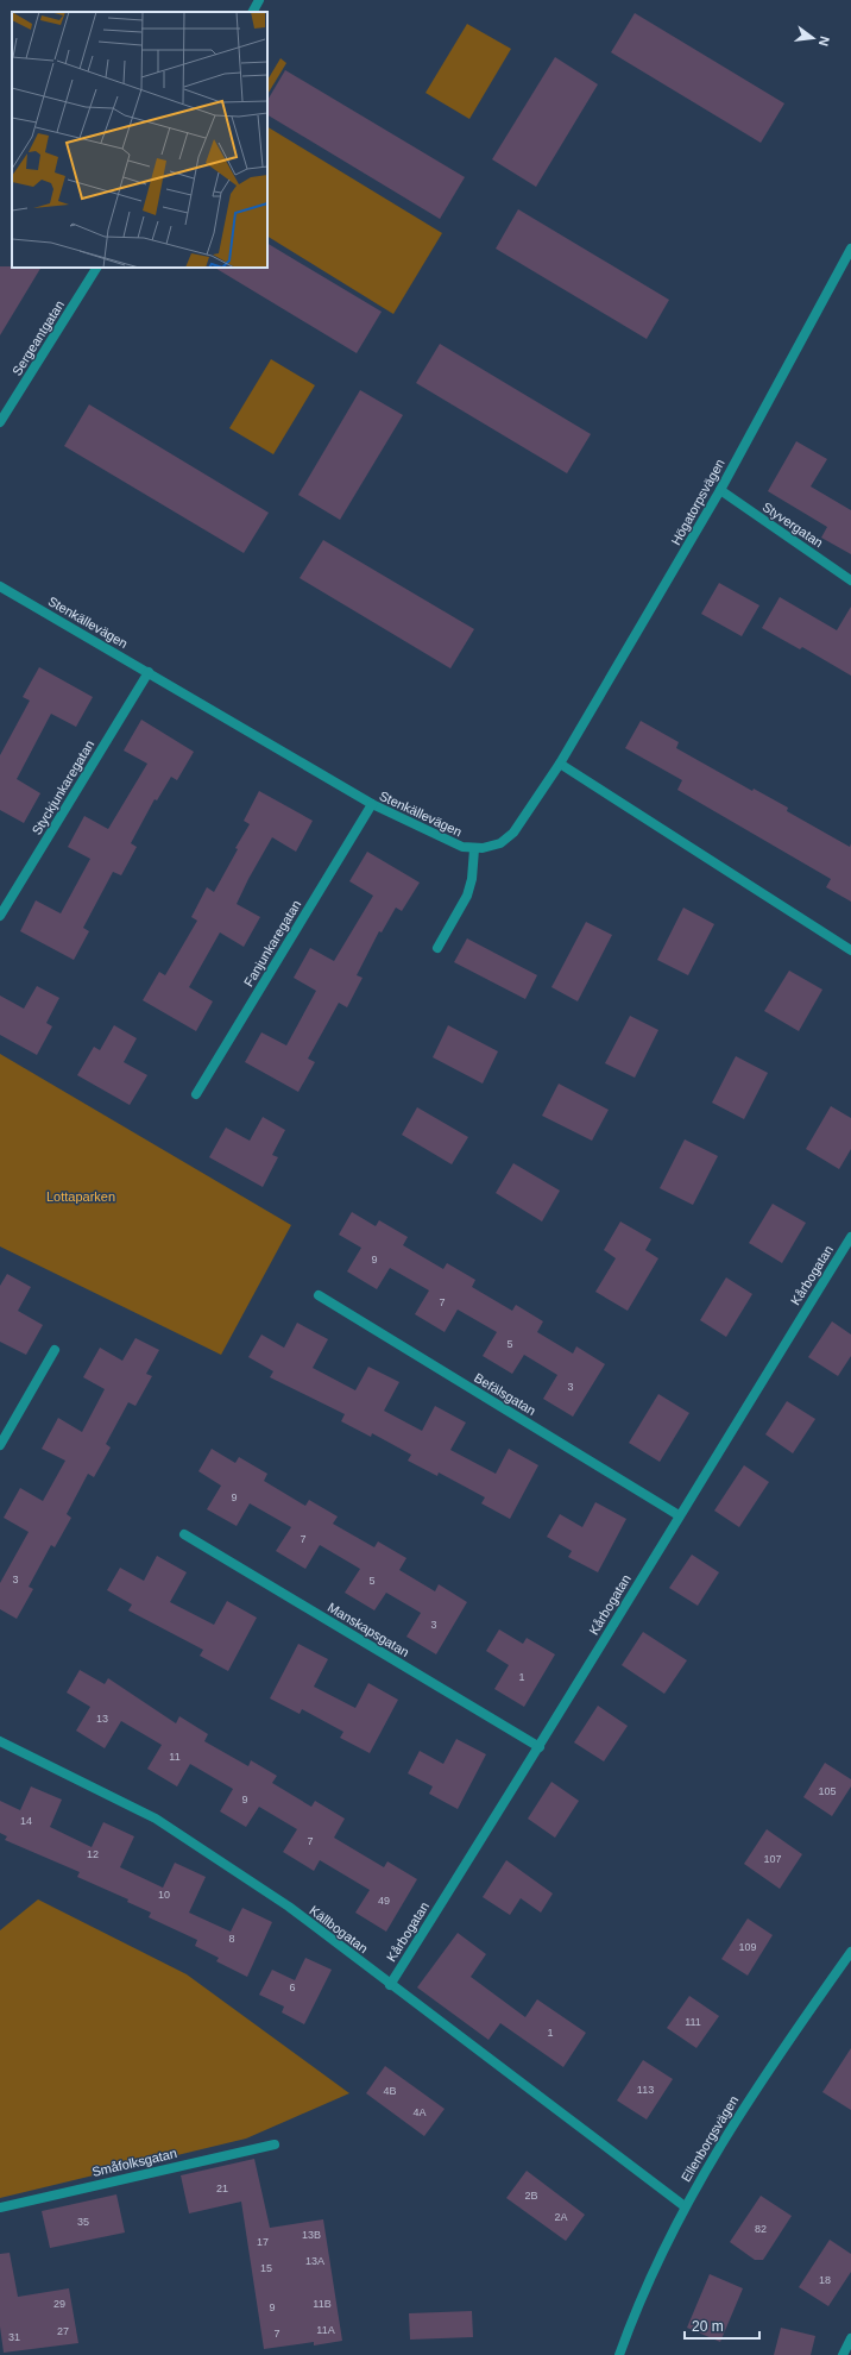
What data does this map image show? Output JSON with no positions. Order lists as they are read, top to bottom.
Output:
{
  "streets": {
    "street": [
      "Sergeantgatan",
      "Högatorpsvägen",
      "Styvergatan",
      "Stenkällevägen",
      "Styckjunkaregatan",
      "Fanjunkaregatan",
      "Kårbogatan",
      "Befälsgatan",
      "Manskapsgatan",
      "Källbogatan",
      "Ellenborgsvägen",
      "Småfolksgatan"
    ]
  },
  "crossings": [
    ["Högatorpsvägen", "Styvergatan"],
    ["Högatorpsvägen", "Stenkällevägen"],
    ["Stenkällevägen", "Styckjunkaregatan"],
    ["Stenkällevägen", "Fanjunkaregatan"],
    ["Kårbogatan", "Befälsgatan"],
    ["Kårbogatan", "Manskapsgatan"],
    ["Kårbogatan", "Källbogatan"],
    ["Källbogatan", "Ellenborgsvägen"]
  ],
  "parks": ["Lottaparken"],
  "house_numbers": [
    "9",
    "7",
    "5",
    "3",
    "9",
    "7",
    "3",
    "5",
    "3",
    "1",
    "13",
    "11",
    "105",
    "9",
    "14",
    "7",
    "12",
    "107",
    "10",
    "49",
    "8",
    "109",
    "6",
    "111",
    "1",
    "113",
    "4B",
    "4A",
    "21",
    "2B",
    "2A",
    "35",
    "82",
    "13B",
    "17",
    "13A",
    "15",
    "18",
    "29",
    "11B",
    "9",
    "11A",
    "27",
    "7",
    "31"
  ],
  "scale_bar": "20 m",
  "north": "right"
}
